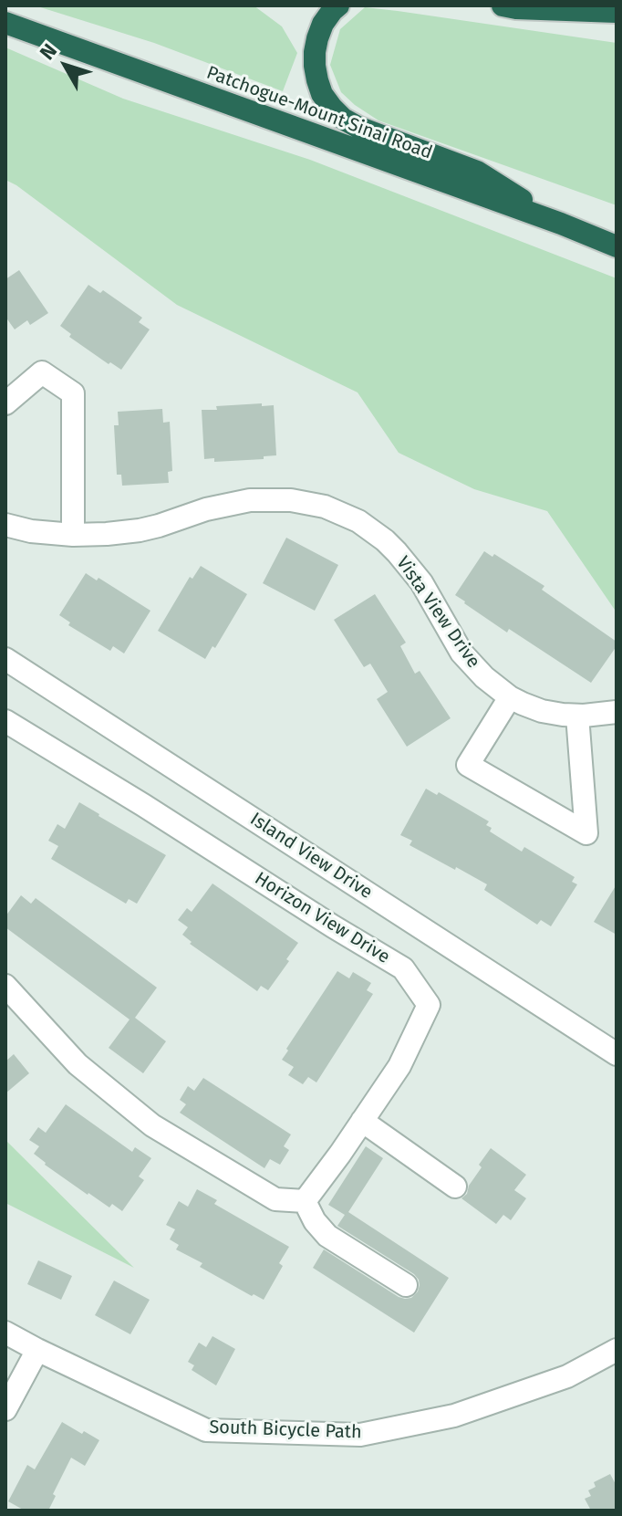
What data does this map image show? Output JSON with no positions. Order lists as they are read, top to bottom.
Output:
{
  "streets": {
    "highway": ["Patchogue-Mount Sinai Road"],
    "street": [
      "Vista View Drive",
      "Island View Drive",
      "Horizon View Drive",
      "South Bicycle Path"
    ]
  },
  "north": "top left"
}
